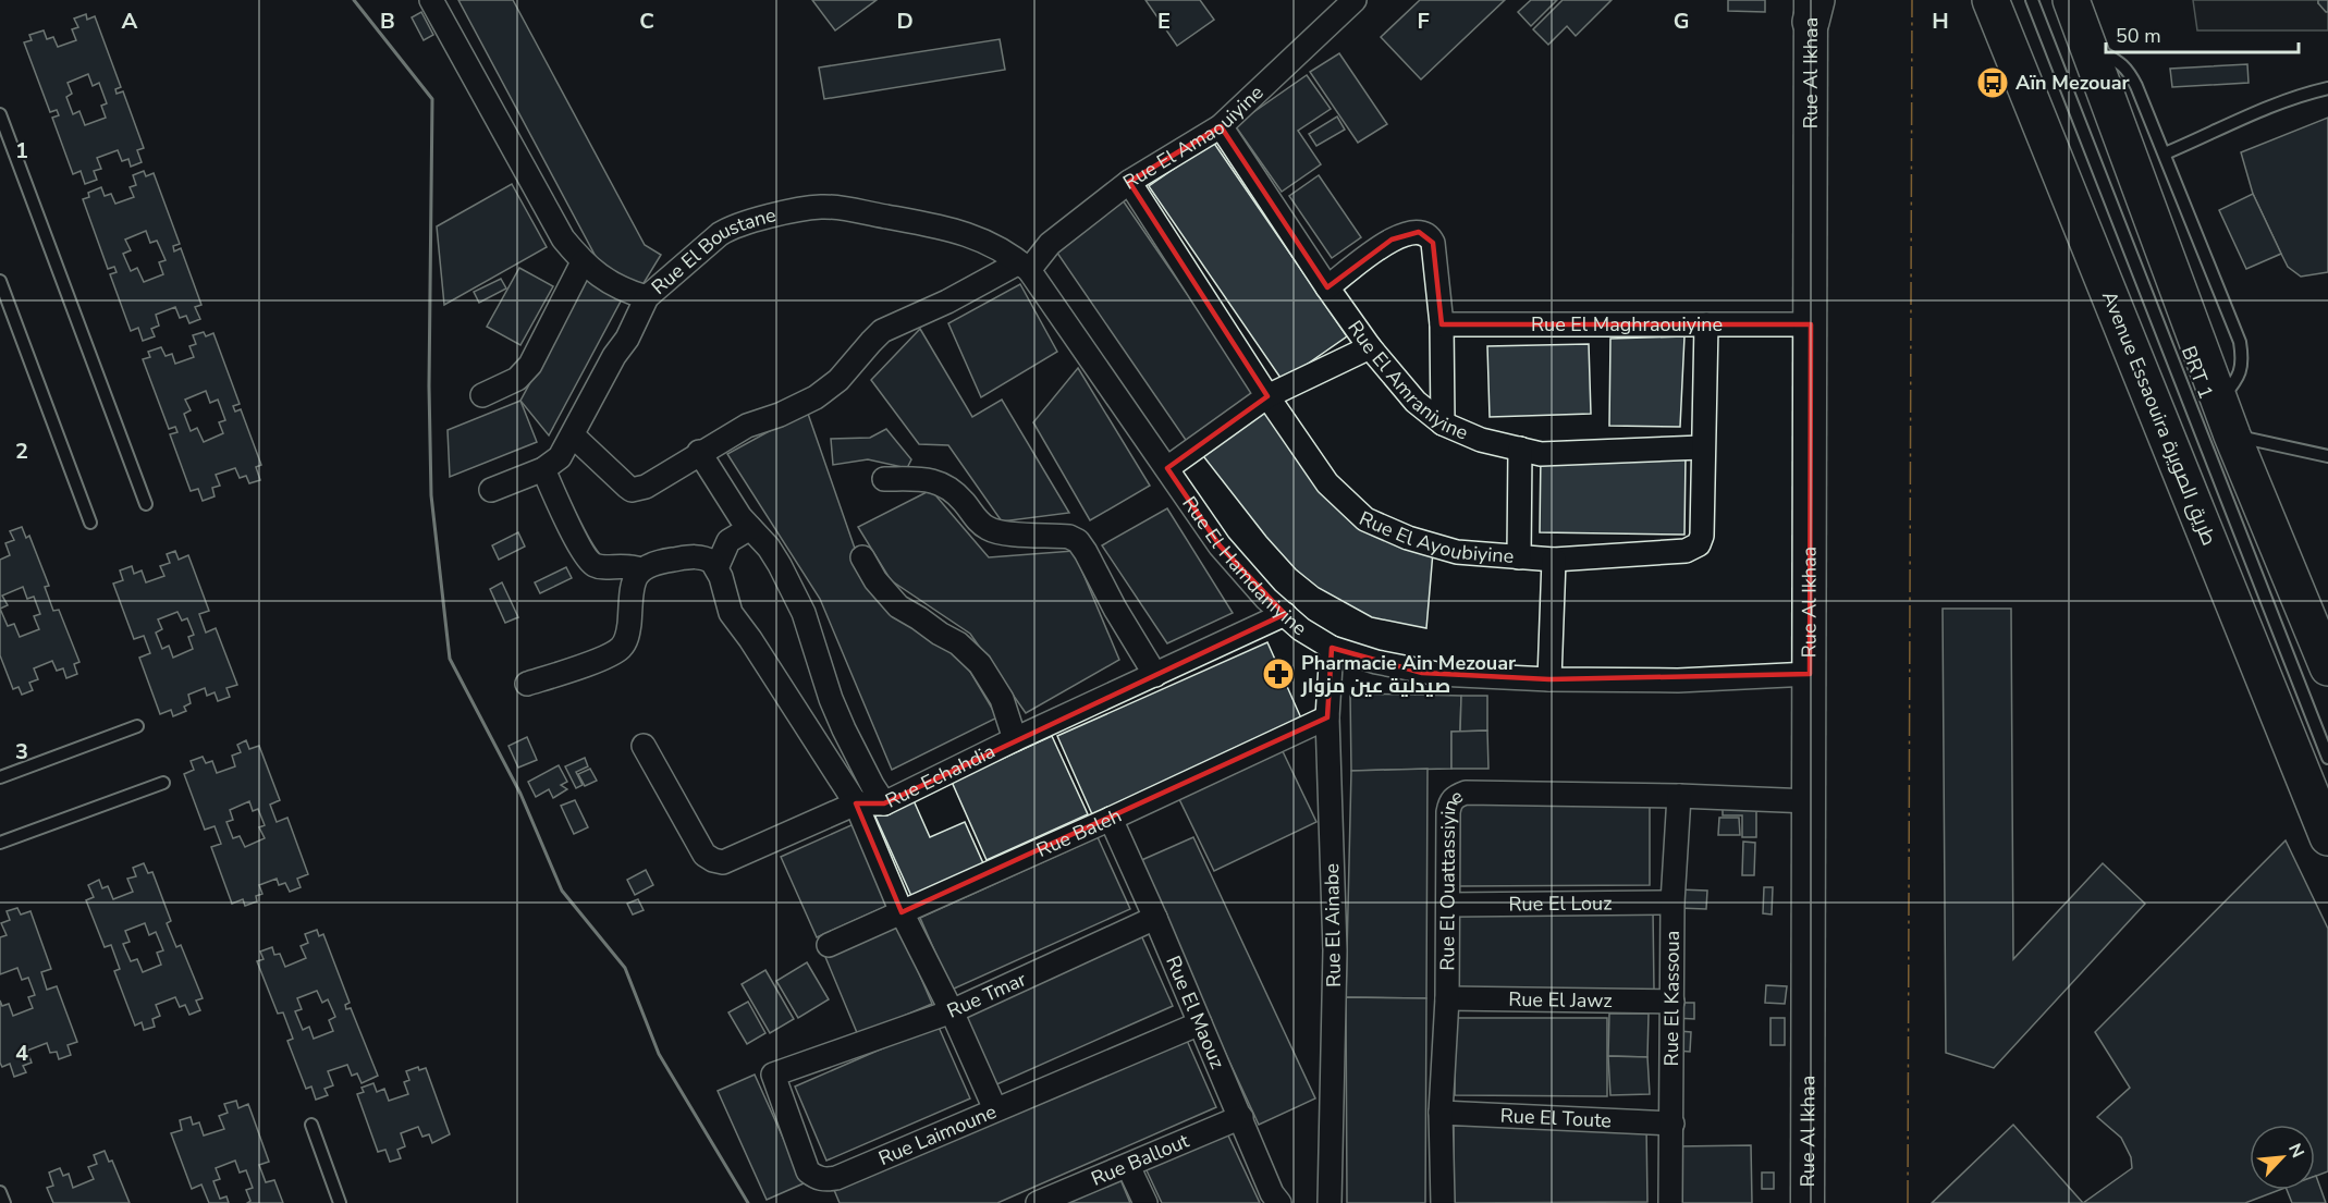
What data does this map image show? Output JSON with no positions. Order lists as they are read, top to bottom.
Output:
{
  "streets": {
    "main road": ["Avenue Essaouira طريق الصويرة"],
    "street": [
      "Rue Al Ikhaa",
      "Rue El Amaouiyine",
      "Rue El Boustane",
      "Rue El Maghraouiyine",
      "Rue El Amraniyine",
      "Rue El Ayoubiyine",
      "Rue El Hamdaniyine",
      "Rue Echahdia",
      "Rue Baleh",
      "Rue El Ouattassiyine",
      "Rue El Louz",
      "Rue El Ainabe",
      "Rue Tmar",
      "Rue El Jawz",
      "Rue El Kassoua",
      "Rue El Maouz",
      "Rue El Toute",
      "Rue Laimoune",
      "Rue Ballout"
    ],
    "lane": ["BRT 1"]
  },
  "crossings": [
    ["Rue Al Ikhaa", "Rue El Maghraouiyine"],
    ["Rue Al Ikhaa", "Rue El Hamdaniyine"],
    ["Rue Al Ikhaa", "Rue El Ouattassiyine"],
    ["Rue El Amaouiyine", "Rue El Boustane"],
    ["Rue El Amaouiyine", "Rue El Amraniyine"],
    ["Rue El Amaouiyine", "Rue El Ayoubiyine"],
    ["Rue El Amaouiyine", "Rue El Hamdaniyine"],
    ["Rue El Boustane", "Rue El Hamdaniyine"],
    ["Rue El Maghraouiyine", "Rue El Ayoubiyine"],
    ["Rue El Amraniyine", "Rue El Ayoubiyine"],
    ["Rue El Hamdaniyine", "Rue Echahdia"],
    ["Rue El Hamdaniyine", "Rue El Ainabe"],
    ["Rue Baleh", "Rue El Ainabe"],
    ["Rue Baleh", "Rue El Maouz"],
    ["Rue El Ouattassiyine", "Rue El Louz"],
    ["Rue El Ouattassiyine", "Rue El Jawz"],
    ["Rue El Ouattassiyine", "Rue El Kassoua"],
    ["Rue El Ouattassiyine", "Rue El Toute"],
    ["Rue El Louz", "Rue El Kassoua"],
    ["Rue Tmar", "Rue El Maouz"],
    ["Rue Tmar", "Rue Laimoune"],
    ["Rue El Jawz", "Rue El Kassoua"],
    ["Rue El Kassoua", "Rue El Toute"],
    ["Rue El Maouz", "Rue Laimoune"],
    ["Rue El Maouz", "Rue Ballout"]
  ],
  "places": {
    "bus stop": ["Aïn Mezouar"],
    "pharmacy": ["Pharmacie Ain Mezouar صيدلية عين مزوار"]
  },
  "scale_bar": "50 m",
  "north": "top right",
  "grid": {
    "columns": [
      "A",
      "B",
      "C",
      "D",
      "E",
      "F",
      "G",
      "H"
    ],
    "rows": [
      "1",
      "2",
      "3",
      "4"
    ]
  }
}
